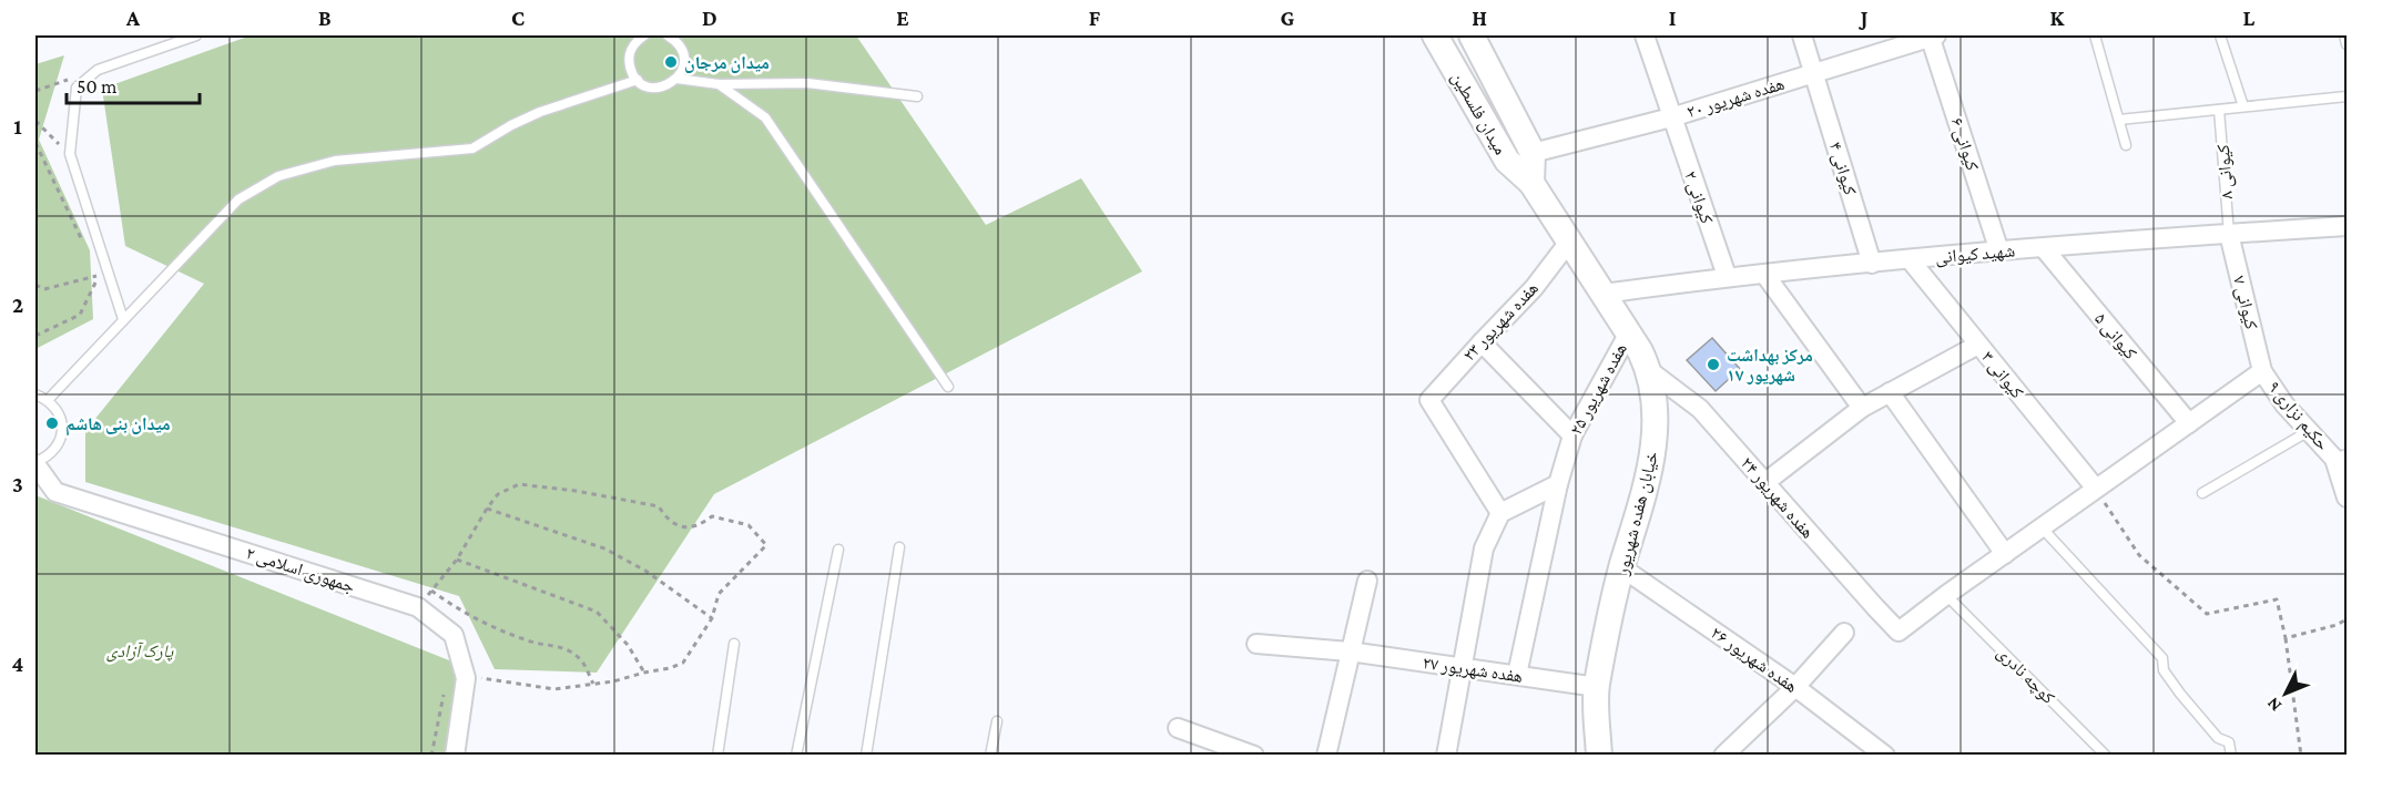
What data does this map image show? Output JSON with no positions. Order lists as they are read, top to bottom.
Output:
{
  "streets": {
    "street": [
      "هفده شهریور ۲۰",
      "میدان فلسطین",
      "کیوانی ۶",
      "کیوانی ۴",
      "کیوانی ۲",
      "شهید کیوانی",
      "کیوانی ۷",
      "هفده شهریور ۲۳",
      "کیوانی ۵",
      "کیوانی ۳",
      "هفده شهریور ۲۵",
      "حکیم نزاری ۹",
      "هفده شهریور ۲۴",
      "خیابان هفده شهریور",
      "جمهوری اسلامی ۲",
      "هفده شهریور ۲۶",
      "هفده شهریور ۲۷"
    ],
    "lane": ["کیوانی ۸", "کوچه نادری"]
  },
  "crossings": [
    ["هفده شهریور ۲۰", "میدان فلسطین"],
    ["هفده شهریور ۲۰", "کیوانی ۶"],
    ["هفده شهریور ۲۰", "کیوانی ۴"],
    ["هفده شهریور ۲۰", "کیوانی ۲"],
    ["میدان فلسطین", "خیابان هفده شهریور"],
    ["کیوانی ۶", "شهید کیوانی"],
    ["کیوانی ۴", "شهید کیوانی"],
    ["کیوانی ۸", "شهید کیوانی"],
    ["کیوانی ۸", "کیوانی ۷"],
    ["کیوانی ۲", "شهید کیوانی"],
    ["شهید کیوانی", "کیوانی ۷"],
    ["شهید کیوانی", "کیوانی ۵"],
    ["شهید کیوانی", "کیوانی ۳"],
    ["شهید کیوانی", "خیابان هفده شهریور"],
    ["کیوانی ۷", "حکیم نزاری ۹"],
    ["هفده شهریور ۲۳", "خیابان هفده شهریور"],
    ["هفده شهریور ۲۵", "خیابان هفده شهریور"],
    ["هفده شهریور ۲۵", "هفده شهریور ۲۷"],
    ["هفده شهریور ۲۴", "خیابان هفده شهریور"],
    ["هفده شهریور ۲۴", "کوچه نادری"],
    ["خیابان هفده شهریور", "هفده شهریور ۲۶"],
    ["خیابان هفده شهریور", "هفده شهریور ۲۷"]
  ],
  "parks": ["پارک آزادی"],
  "places": ["میدان مرجان", "مرکز بهداشت ۱۷ شهریور", "میدان بنی هاشم"],
  "scale_bar": "50 m",
  "north": "bottom left",
  "grid": {
    "columns": [
      "A",
      "B",
      "C",
      "D",
      "E",
      "F",
      "G",
      "H",
      "I",
      "J",
      "K",
      "L"
    ],
    "rows": [
      "1",
      "2",
      "3",
      "4"
    ]
  }
}
